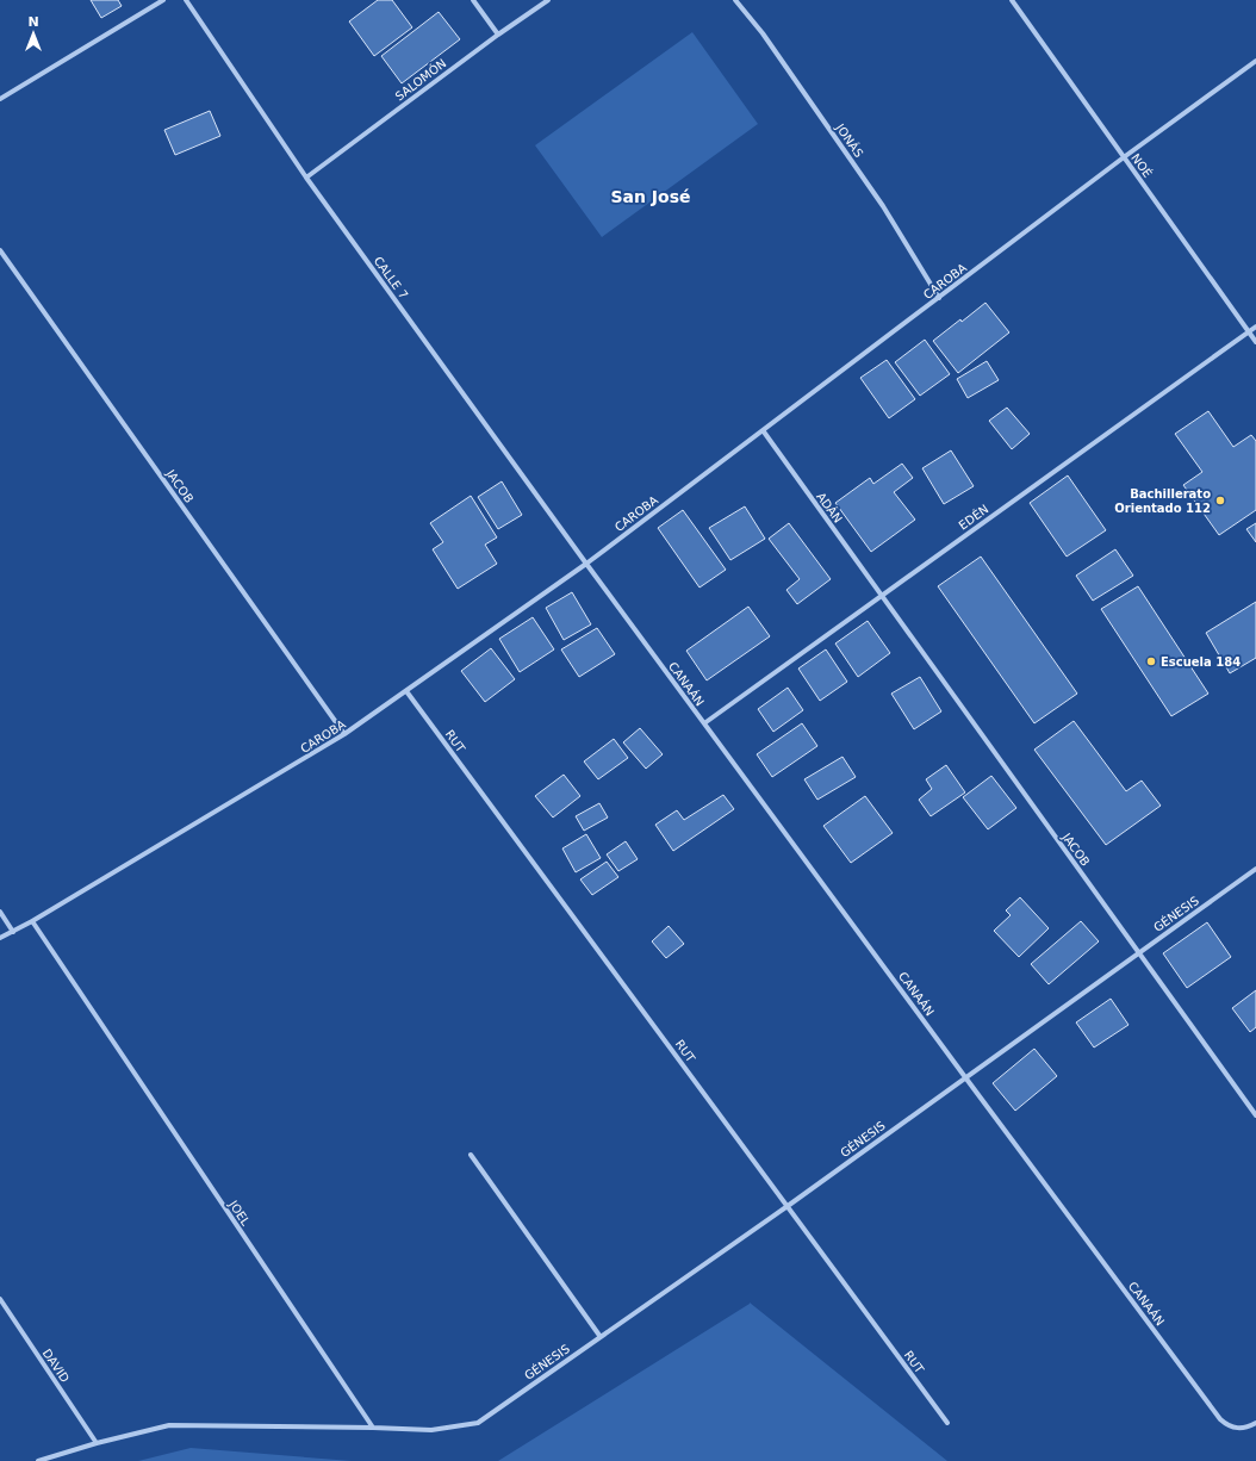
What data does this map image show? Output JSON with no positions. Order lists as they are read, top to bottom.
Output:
{
  "streets": {
    "street": [
      "SALOMÓN",
      "JONÁS",
      "NOÉ",
      "CALLE 7",
      "CAROBA",
      "JACOB",
      "ADÁN",
      "EDÉN",
      "CANAÁN",
      "RUT",
      "GÉNESIS",
      "JOEL",
      "DAVID"
    ]
  },
  "crossings": [
    ["SALOMÓN", "CALLE 7"],
    ["JONÁS", "CAROBA"],
    ["NOÉ", "CAROBA"],
    ["NOÉ", "EDÉN"],
    ["CALLE 7", "CAROBA"],
    ["CALLE 7", "CANAÁN"],
    ["CAROBA", "JACOB"],
    ["CAROBA", "ADÁN"],
    ["CAROBA", "CANAÁN"],
    ["CAROBA", "RUT"],
    ["CAROBA", "JOEL"],
    ["JACOB", "ADÁN"],
    ["JACOB", "EDÉN"],
    ["JACOB", "GÉNESIS"],
    ["ADÁN", "EDÉN"],
    ["EDÉN", "CANAÁN"],
    ["CANAÁN", "GÉNESIS"],
    ["RUT", "GÉNESIS"],
    ["GÉNESIS", "JOEL"]
  ],
  "districts": ["San José"],
  "places": ["Bachillerato Orientado 112", "Escuela 184"],
  "north": "top"
}
